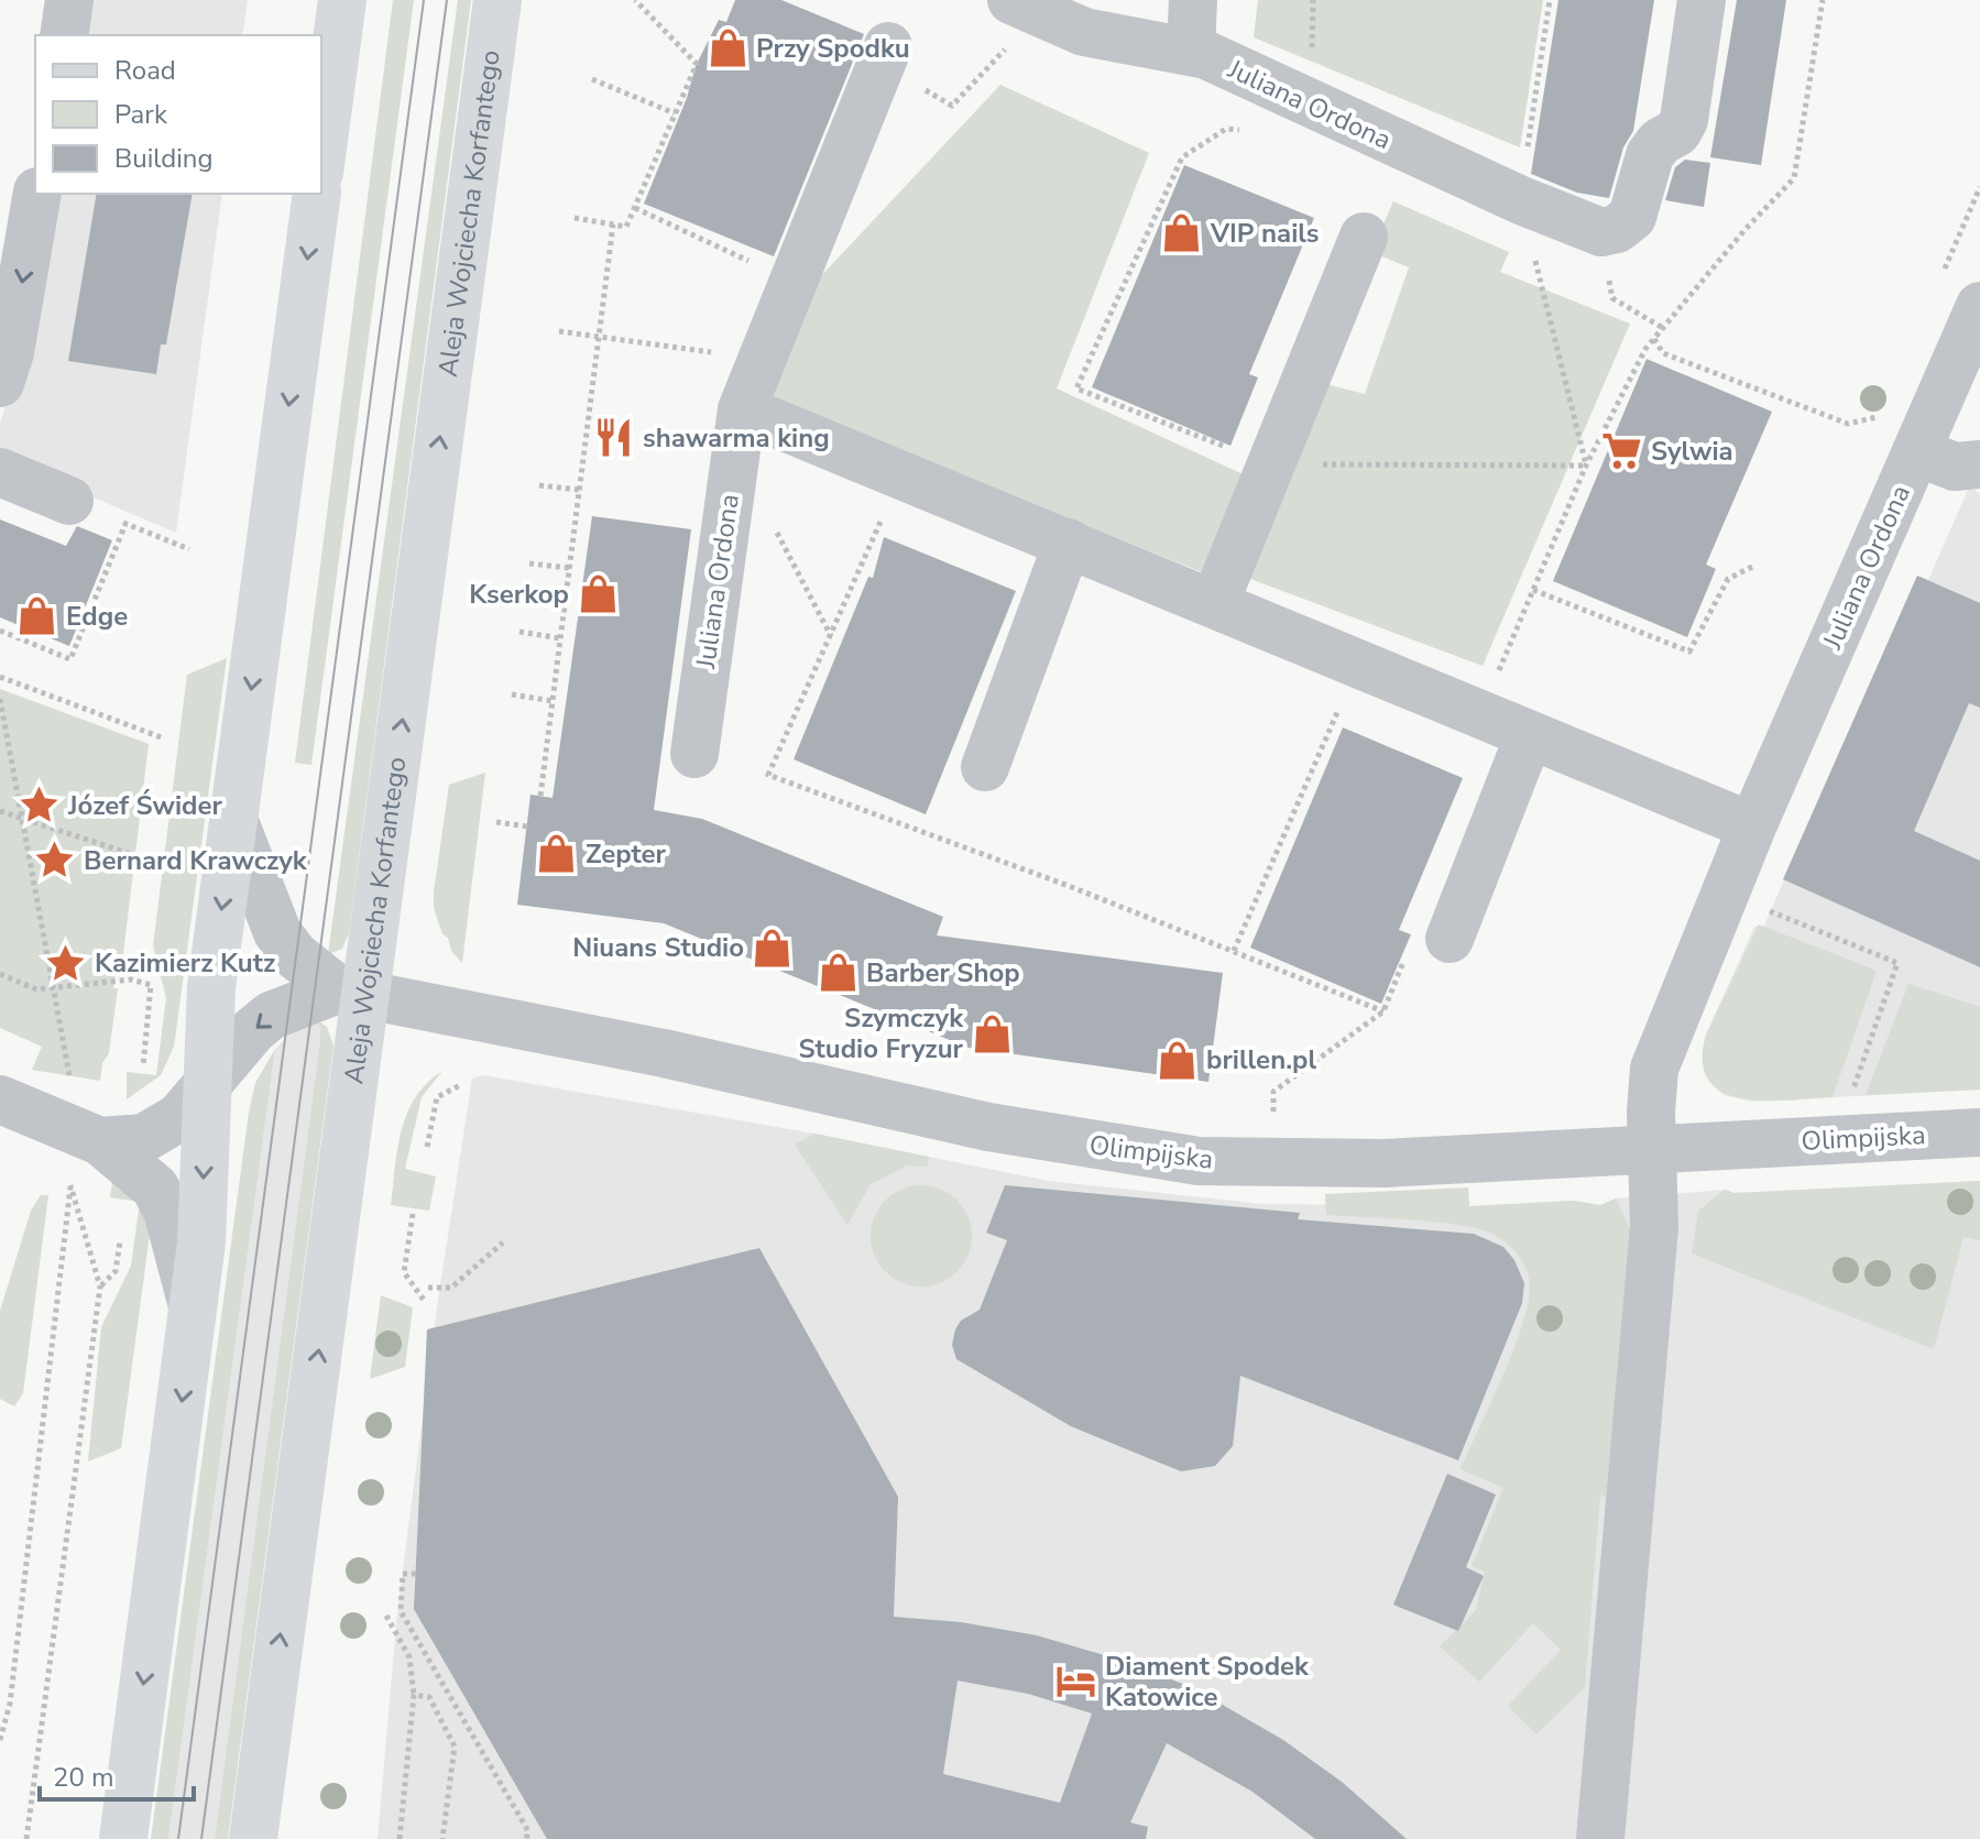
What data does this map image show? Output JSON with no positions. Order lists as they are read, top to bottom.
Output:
{
  "streets": {
    "main road": ["Aleja Wojciecha Korfantego"],
    "street": ["Juliana Ordona", "Olimpijska"]
  },
  "crossings": [
    ["Juliana Ordona", "Olimpijska"],
    ["Aleja Wojciecha Korfantego", "Olimpijska"]
  ],
  "places": {
    "shop": [
      "Przy Spodku",
      "VIP nails",
      "Kserkop",
      "Edge",
      "Zepter",
      "Niuans Studio",
      "Barber Shop",
      "Szymczyk Studio Fryzur",
      "brillen.pl"
    ],
    "restaurant": ["shawarma king"],
    "supermarket": ["Sylwia"],
    "place": ["Józef Świder", "Bernard Krawczyk", "Kazimierz Kutz"],
    "hotel": ["Diament Spodek Katowice"]
  },
  "legend": ["Road", "Park", "Building"],
  "scale_bar": "20 m"
}
